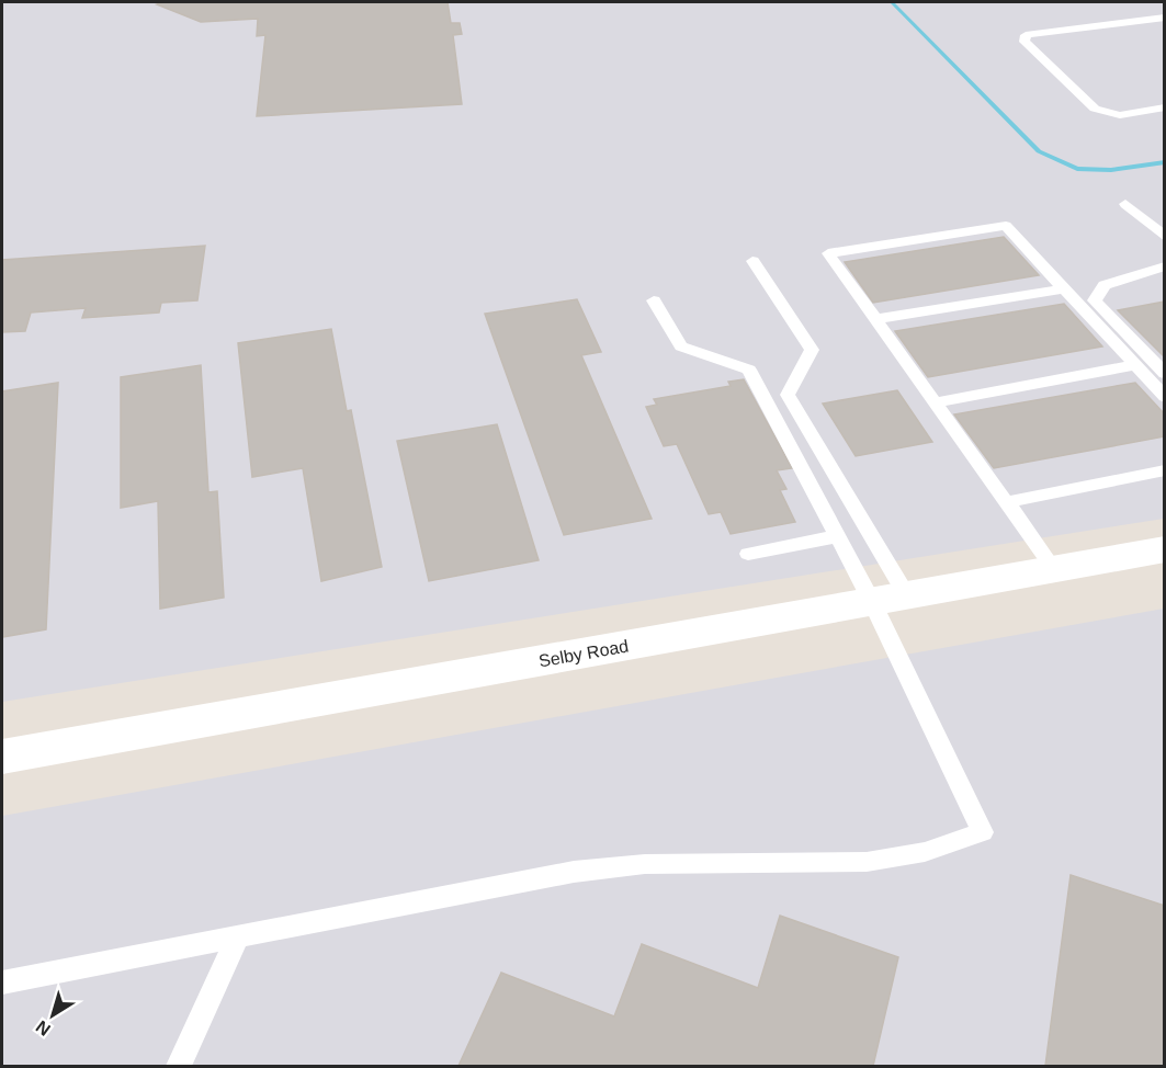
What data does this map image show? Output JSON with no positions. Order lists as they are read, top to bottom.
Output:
{
  "streets": {
    "street": ["Selby Road"]
  },
  "north": "bottom left"
}
